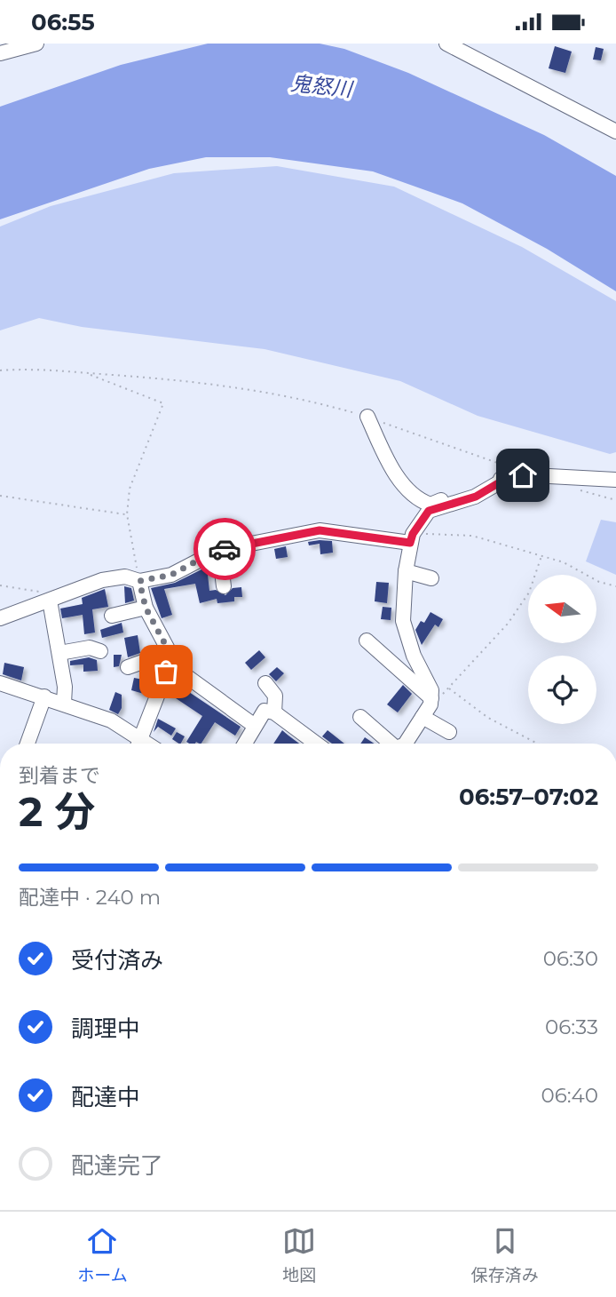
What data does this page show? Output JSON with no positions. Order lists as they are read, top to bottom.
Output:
{
  "water": ["鬼怒川"],
  "north": "left",
  "page": {
    "status": "06:55",
    "heading": ["2 分", "到着まで", "06:57–07:02"],
    "bar": "配達中 · 240 m",
    "list": [
      ["受付済み", "06:30"],
      ["調理中", "06:33"],
      ["配達中", "06:40"],
      "配達完了"
    ],
    "tabs": ["ホーム", "地図", "保存済み"]
  }
}
